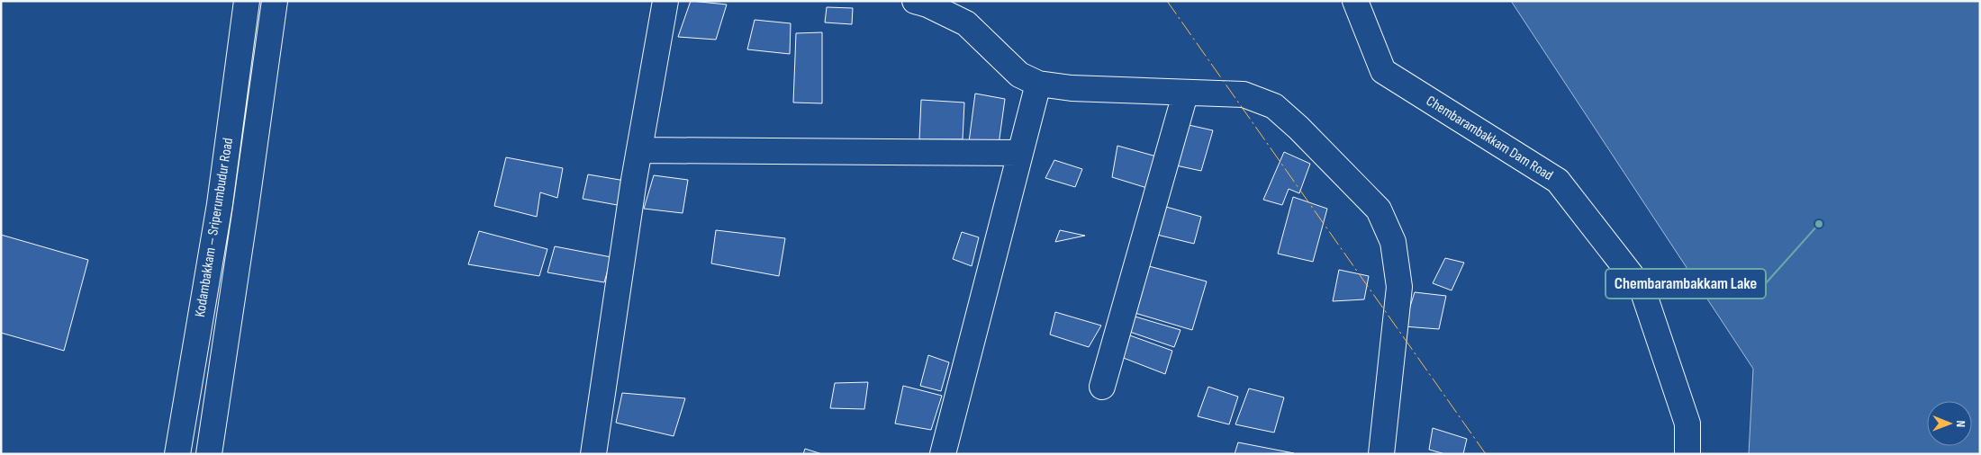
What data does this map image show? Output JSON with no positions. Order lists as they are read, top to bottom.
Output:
{
  "streets": {
    "street": ["Chembarambakkam Dam Road", "Kodambakkam – Sriperumbudur Road"]
  },
  "places": ["Chembarambakkam Lake"],
  "north": "right"
}
